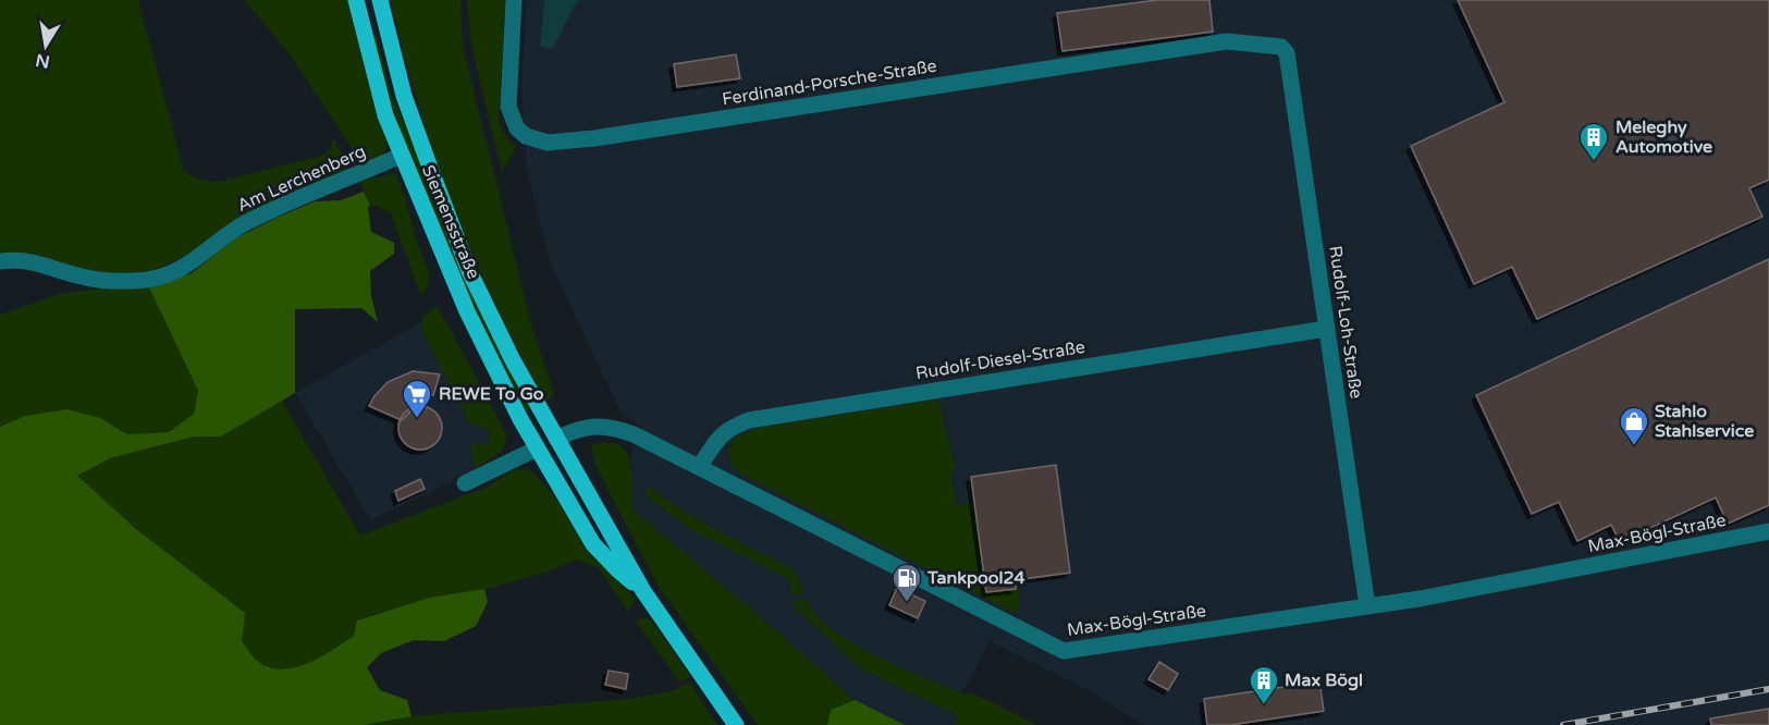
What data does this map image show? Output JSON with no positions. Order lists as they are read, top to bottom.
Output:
{
  "streets": {
    "main road": ["Siemensstraße"],
    "street": [
      "Ferdinand-Porsche-Straße",
      "Am Lerchenberg",
      "Rudolf-Loh-Straße",
      "Rudolf-Diesel-Straße",
      "Max-Bögl-Straße"
    ]
  },
  "crossings": [
    ["Ferdinand-Porsche-Straße", "Rudolf-Loh-Straße"],
    ["Am Lerchenberg", "Siemensstraße"],
    ["Siemensstraße", "Max-Bögl-Straße"],
    ["Rudolf-Loh-Straße", "Rudolf-Diesel-Straße"],
    ["Rudolf-Loh-Straße", "Max-Bögl-Straße"],
    ["Rudolf-Diesel-Straße", "Max-Bögl-Straße"]
  ],
  "places": {
    "building": ["Meleghy Automotive", "Max Bögl"],
    "supermarket": ["REWE To Go"],
    "shop": ["Stahlo Stahlservice"],
    "fuel station": ["Tankpool24"]
  },
  "north": "bottom"
}
